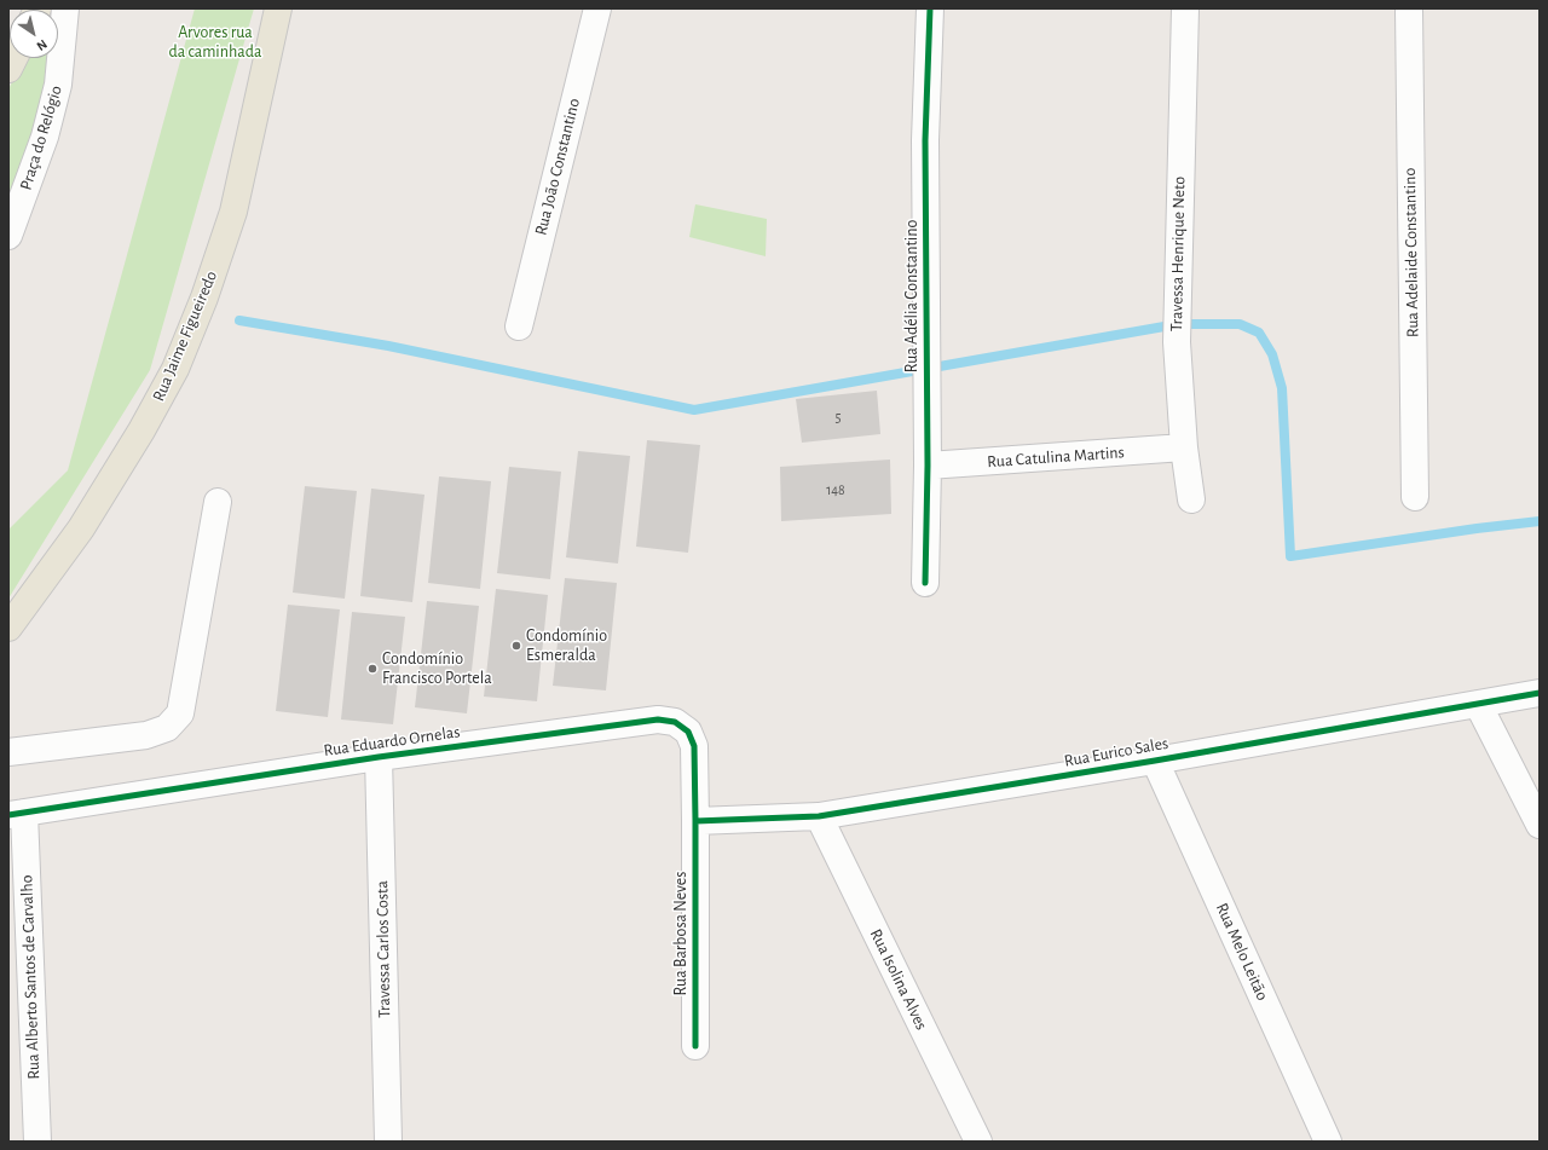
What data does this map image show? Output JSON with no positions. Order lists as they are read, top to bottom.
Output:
{
  "streets": {
    "main road": ["Rua Jaime Figueiredo"],
    "street": [
      "Praça do Relógio",
      "Rua João Constantino",
      "Rua Adelaide Constantino",
      "Travessa Henrique Neto",
      "Rua Adélia Constantino",
      "Rua Catulina Martins",
      "Rua Eduardo Ornelas",
      "Rua Eurico Sales",
      "Rua Barbosa Neves",
      "Travessa Carlos Costa",
      "Rua Melo Leitão",
      "Rua Alberto Santos de Carvalho",
      "Rua Isolina Alves"
    ]
  },
  "crossings": [
    ["Travessa Henrique Neto", "Rua Catulina Martins"],
    ["Rua Adélia Constantino", "Rua Catulina Martins"],
    ["Rua Eduardo Ornelas", "Rua Eurico Sales"],
    ["Rua Eduardo Ornelas", "Rua Barbosa Neves"],
    ["Rua Eduardo Ornelas", "Travessa Carlos Costa"],
    ["Rua Eduardo Ornelas", "Rua Alberto Santos de Carvalho"],
    ["Rua Eurico Sales", "Rua Barbosa Neves"],
    ["Rua Eurico Sales", "Rua Melo Leitão"],
    ["Rua Eurico Sales", "Rua Isolina Alves"]
  ],
  "parks": ["Arvores rua da caminhada"],
  "places": ["Condomínio Esmeralda", "Condomínio Francisco Portela"],
  "house_numbers": ["5", "148"],
  "north": "bottom right"
}
